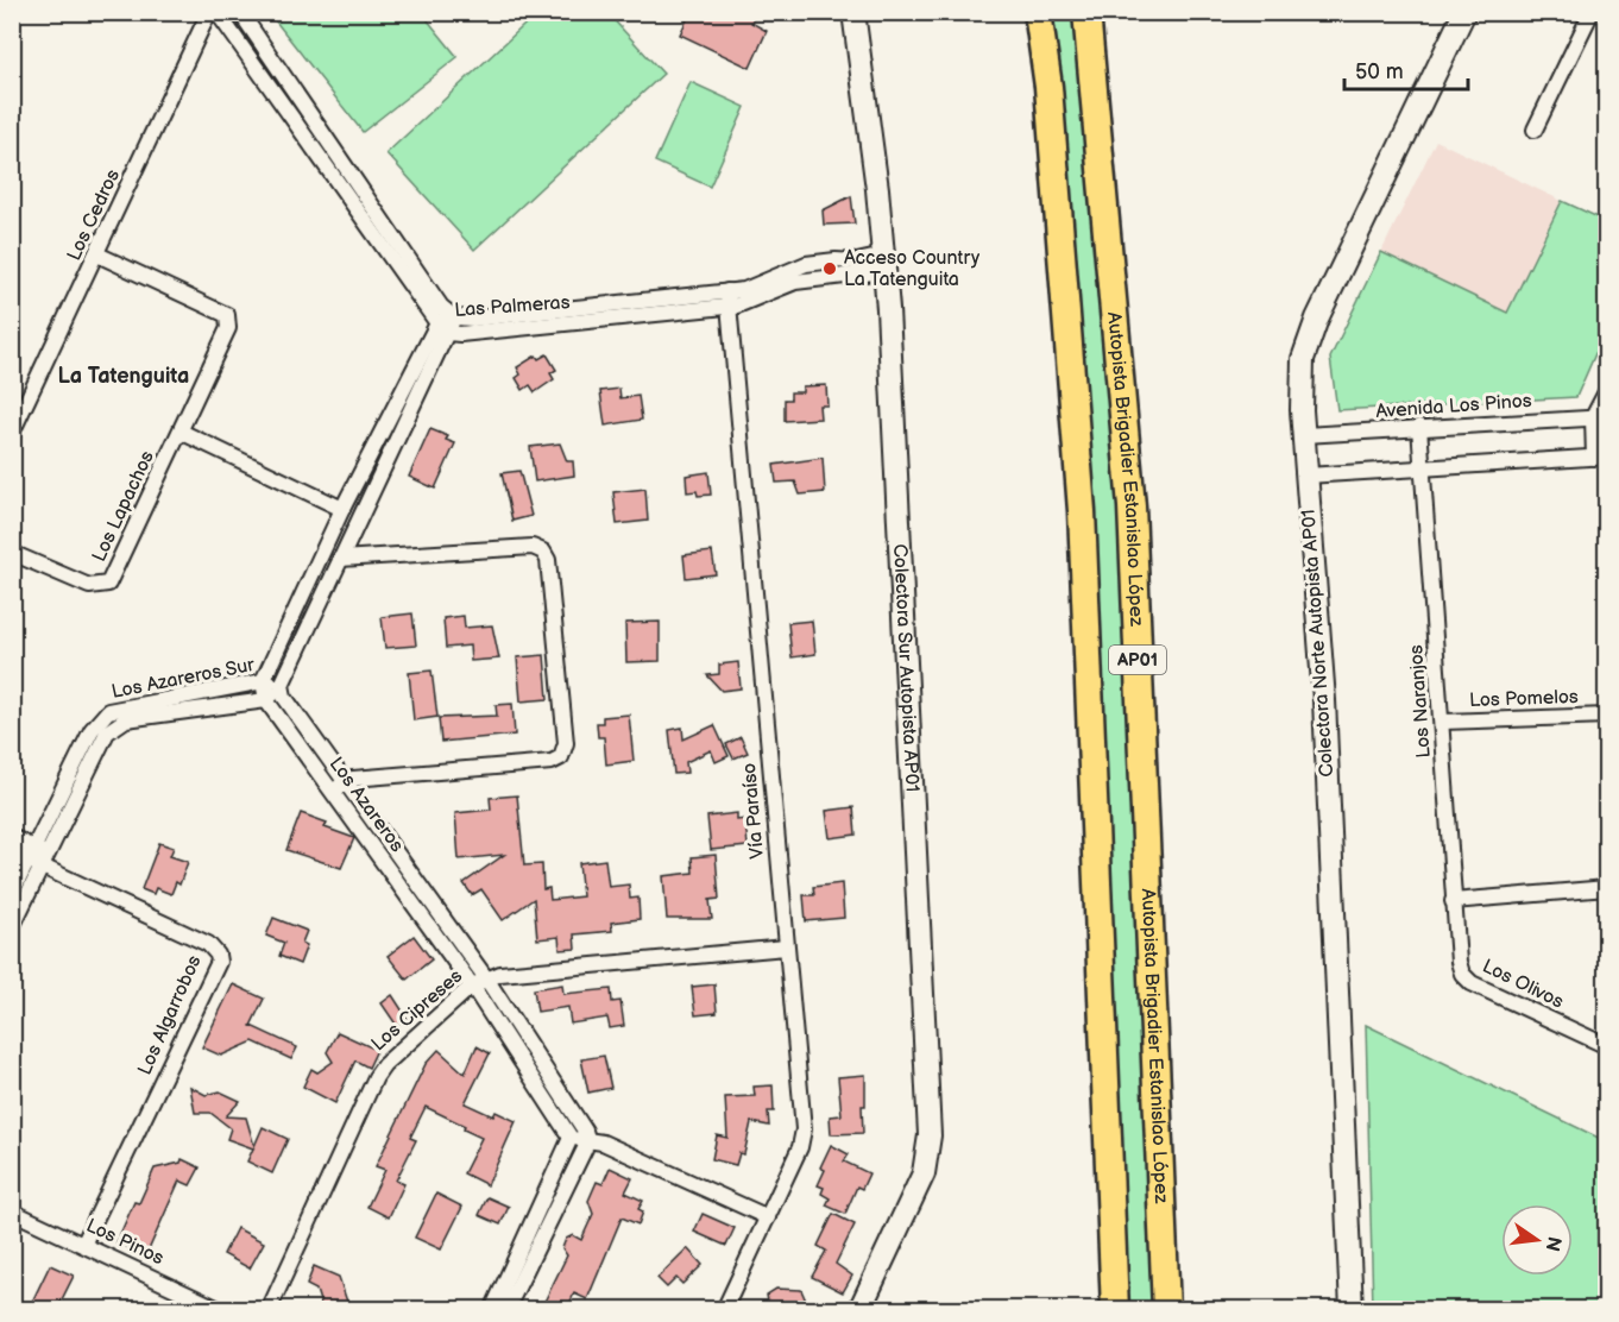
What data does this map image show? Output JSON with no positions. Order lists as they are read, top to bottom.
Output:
{
  "streets": {
    "highway": ["Autopista Brigadier Estanislao López", "AP01"],
    "main road": ["Colectora Norte Autopista AP01", "Colectora Sur Autopista AP01"],
    "street": [
      "Los Cedros",
      "Las Palmeras",
      "Avenida Los Pinos",
      "Los Lapachos",
      "Los Azareros Sur",
      "Los Pomelos",
      "Los Naranjos",
      "Los Azareros",
      "Vía Paraíso",
      "Los Olivos",
      "Los Cipreses",
      "Los Algarrobos",
      "Los Pinos"
    ]
  },
  "crossings": [
    ["Los Cedros", "Las Palmeras"],
    ["Los Cedros", "Los Lapachos"],
    ["Las Palmeras", "Colectora Sur Autopista AP01"],
    ["Las Palmeras", "Vía Paraíso"],
    ["Avenida Los Pinos", "Colectora Norte Autopista AP01"],
    ["Avenida Los Pinos", "Los Naranjos"],
    ["Los Azareros Sur", "Los Azareros"],
    ["Los Azareros Sur", "Los Algarrobos"],
    ["Los Pomelos", "Los Naranjos"],
    ["Los Naranjos", "Los Olivos"],
    ["Los Azareros", "Los Cipreses"],
    ["Vía Paraíso", "Los Cipreses"],
    ["Los Algarrobos", "Los Pinos"]
  ],
  "districts": ["La Tatenguita"],
  "places": ["Acceso Country La Tatenguita"],
  "scale_bar": "50 m",
  "north": "right"
}
